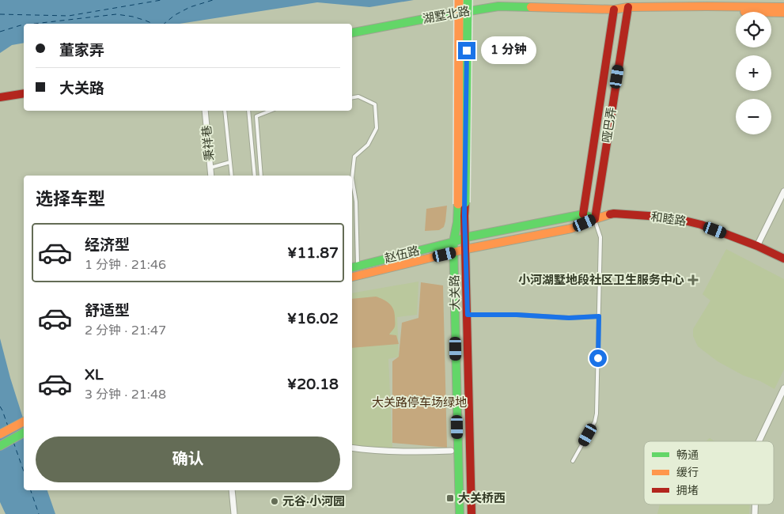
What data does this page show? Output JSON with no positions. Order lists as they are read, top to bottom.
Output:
{
  "streets": {
    "main road": [
      "湖墅北路",
      "哑巴弄",
      "和睦路",
      "赵伍路",
      "大关路"
    ],
    "street": ["秉祥巷"]
  },
  "crossings": [
    ["湖墅北路", "哑巴弄"],
    ["哑巴弄", "和睦路"],
    ["和睦路", "赵伍路"],
    ["和睦路", "大关路"],
    ["赵伍路", "大关路"]
  ],
  "parks": ["大关路停车场绿地"],
  "places": {
    "health": ["小河湖墅地段社区卫生服务中心"],
    "transit": ["大关桥西"],
    "other": ["元谷·小河园"]
  },
  "legend": ["畅通", "缓行", "拥堵"],
  "page": {
    "map_buttons": ["+", "−"],
    "banner": ["董家弄", "大关路"],
    "bubble": "1 分钟",
    "heading": "选择车型",
    "list": [
      {
        "name": "经济型",
        "note": "1 分钟 · 21:46",
        "value": "¥11.87"
      },
      {
        "name": "舒适型",
        "note": "2 分钟 · 21:47",
        "value": "¥16.02"
      },
      {
        "name": "XL",
        "note": "3 分钟 · 21:48",
        "value": "¥20.18"
      }
    ],
    "buttons": "确认"
  }
}
